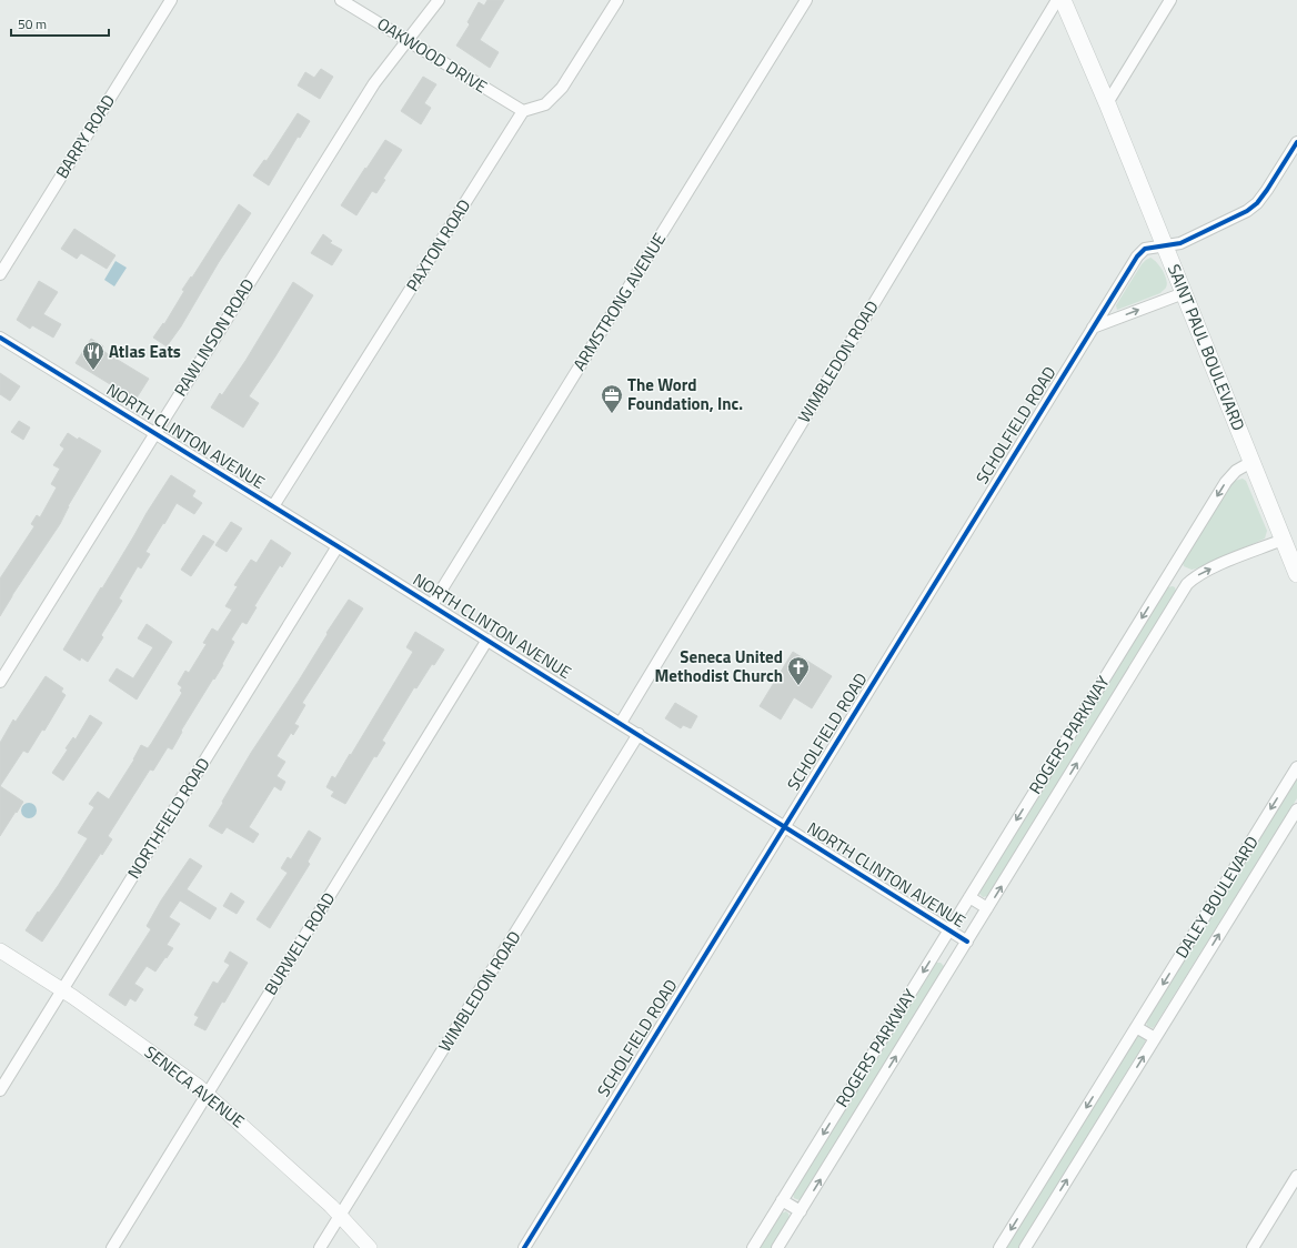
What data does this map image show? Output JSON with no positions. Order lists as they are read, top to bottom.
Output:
{
  "streets": {
    "main road": ["SAINT PAUL BOULEVARD"],
    "street": [
      "OAKWOOD DRIVE",
      "BARRY ROAD",
      "PAXTON ROAD",
      "ARMSTRONG AVENUE",
      "RAWLINSON ROAD",
      "WIMBLEDON ROAD",
      "SCHOLFIELD ROAD",
      "NORTH CLINTON AVENUE",
      "ROGERS PARKWAY",
      "NORTHFIELD ROAD",
      "DALEY BOULEVARD",
      "BURWELL ROAD",
      "SENECA AVENUE"
    ]
  },
  "crossings": [
    ["OAKWOOD DRIVE", "PAXTON ROAD"],
    ["OAKWOOD DRIVE", "RAWLINSON ROAD"],
    ["PAXTON ROAD", "NORTH CLINTON AVENUE"],
    ["ARMSTRONG AVENUE", "NORTH CLINTON AVENUE"],
    ["RAWLINSON ROAD", "NORTH CLINTON AVENUE"],
    ["SAINT PAUL BOULEVARD", "SCHOLFIELD ROAD"],
    ["SAINT PAUL BOULEVARD", "ROGERS PARKWAY"],
    ["WIMBLEDON ROAD", "NORTH CLINTON AVENUE"],
    ["WIMBLEDON ROAD", "SENECA AVENUE"],
    ["SCHOLFIELD ROAD", "NORTH CLINTON AVENUE"],
    ["NORTH CLINTON AVENUE", "ROGERS PARKWAY"],
    ["NORTH CLINTON AVENUE", "NORTHFIELD ROAD"],
    ["NORTH CLINTON AVENUE", "BURWELL ROAD"],
    ["NORTHFIELD ROAD", "SENECA AVENUE"],
    ["BURWELL ROAD", "SENECA AVENUE"]
  ],
  "places": {
    "restaurant": ["Atlas Eats"],
    "office": ["The Word Foundation, Inc."],
    "church": ["Seneca United Methodist Church"]
  },
  "scale_bar": "50 m"
}
